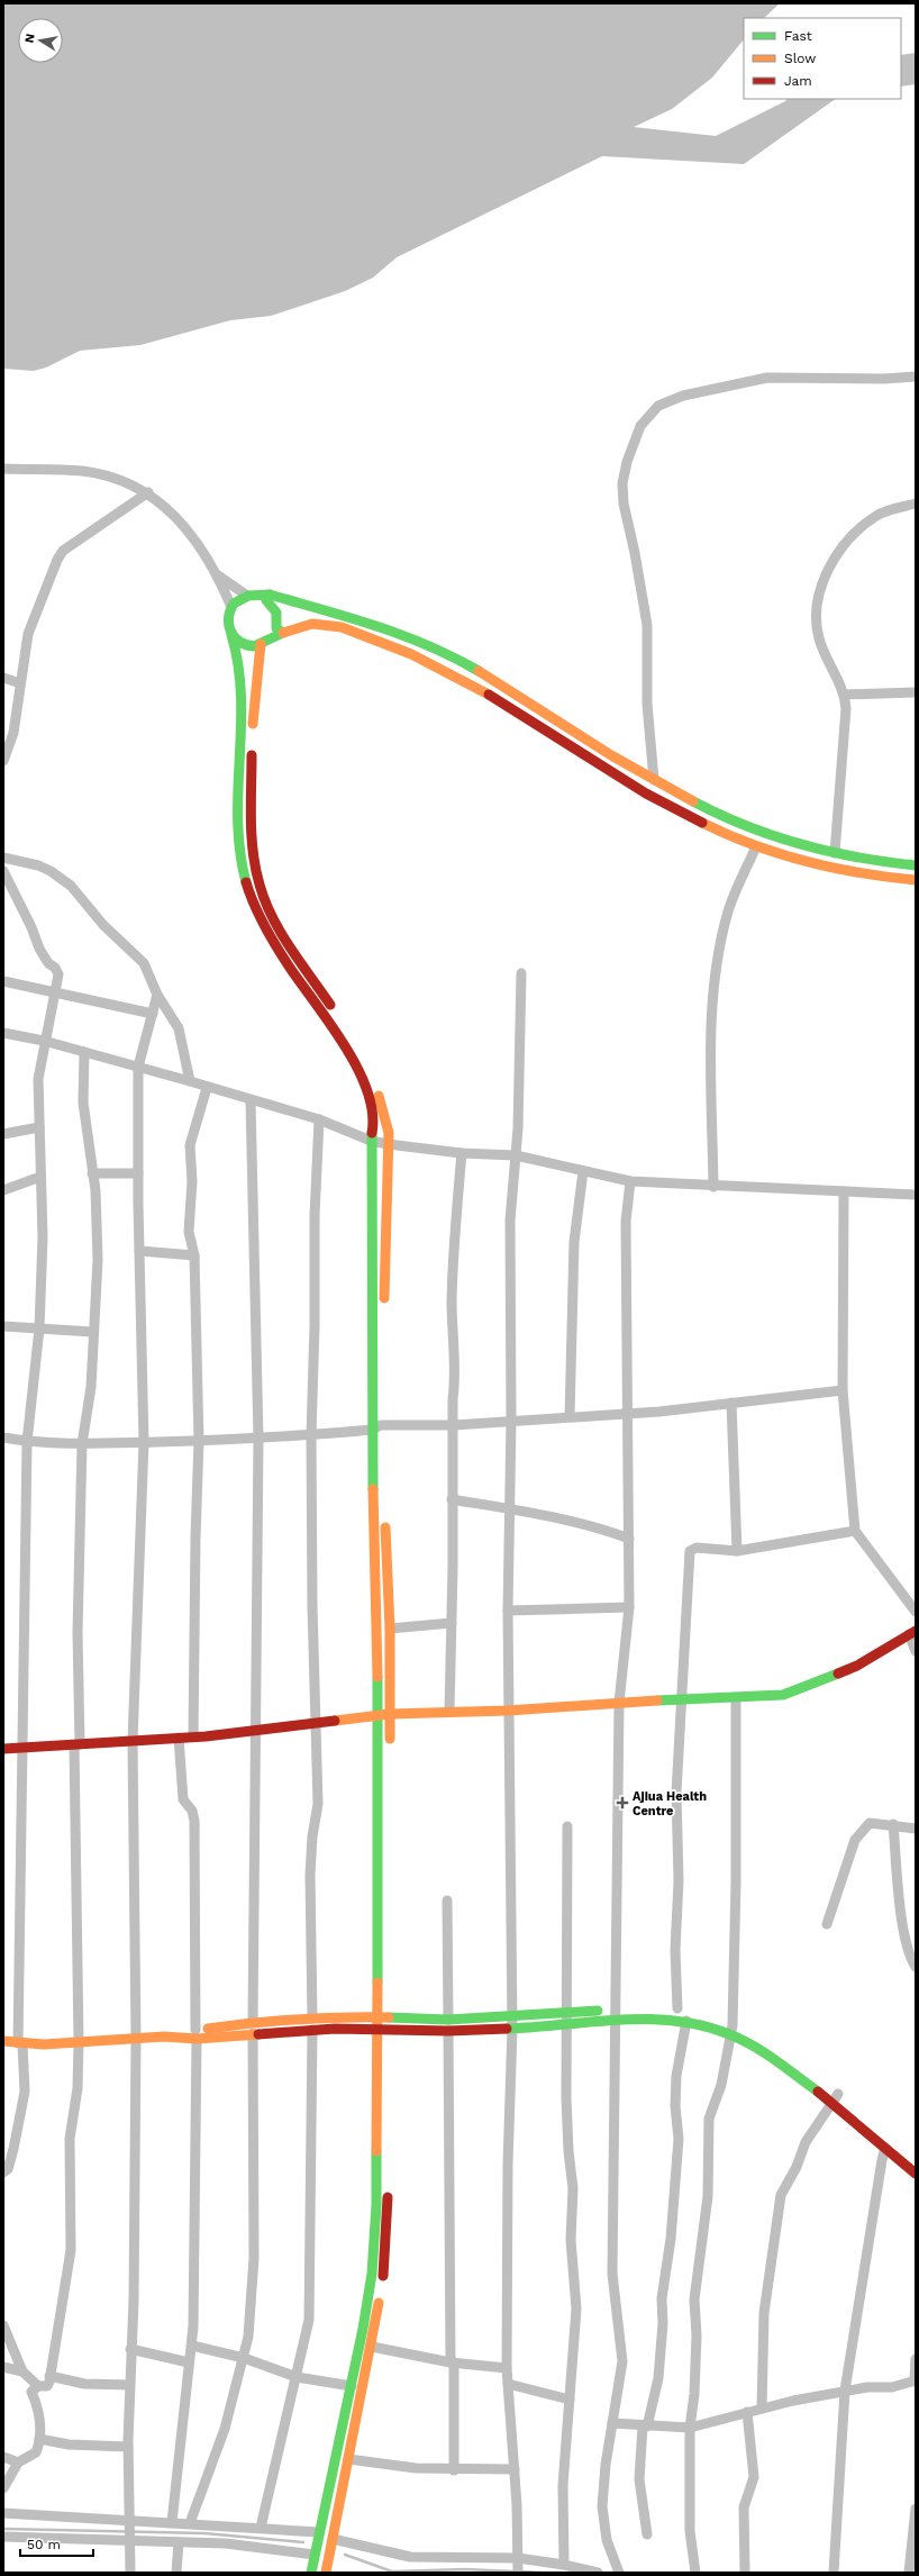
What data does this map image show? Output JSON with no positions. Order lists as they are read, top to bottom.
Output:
{
  "places": {
    "health": ["Ajiua Health Centre"]
  },
  "legend": ["Fast", "Slow", "Jam"],
  "scale_bar": "50 m",
  "north": "left"
}
